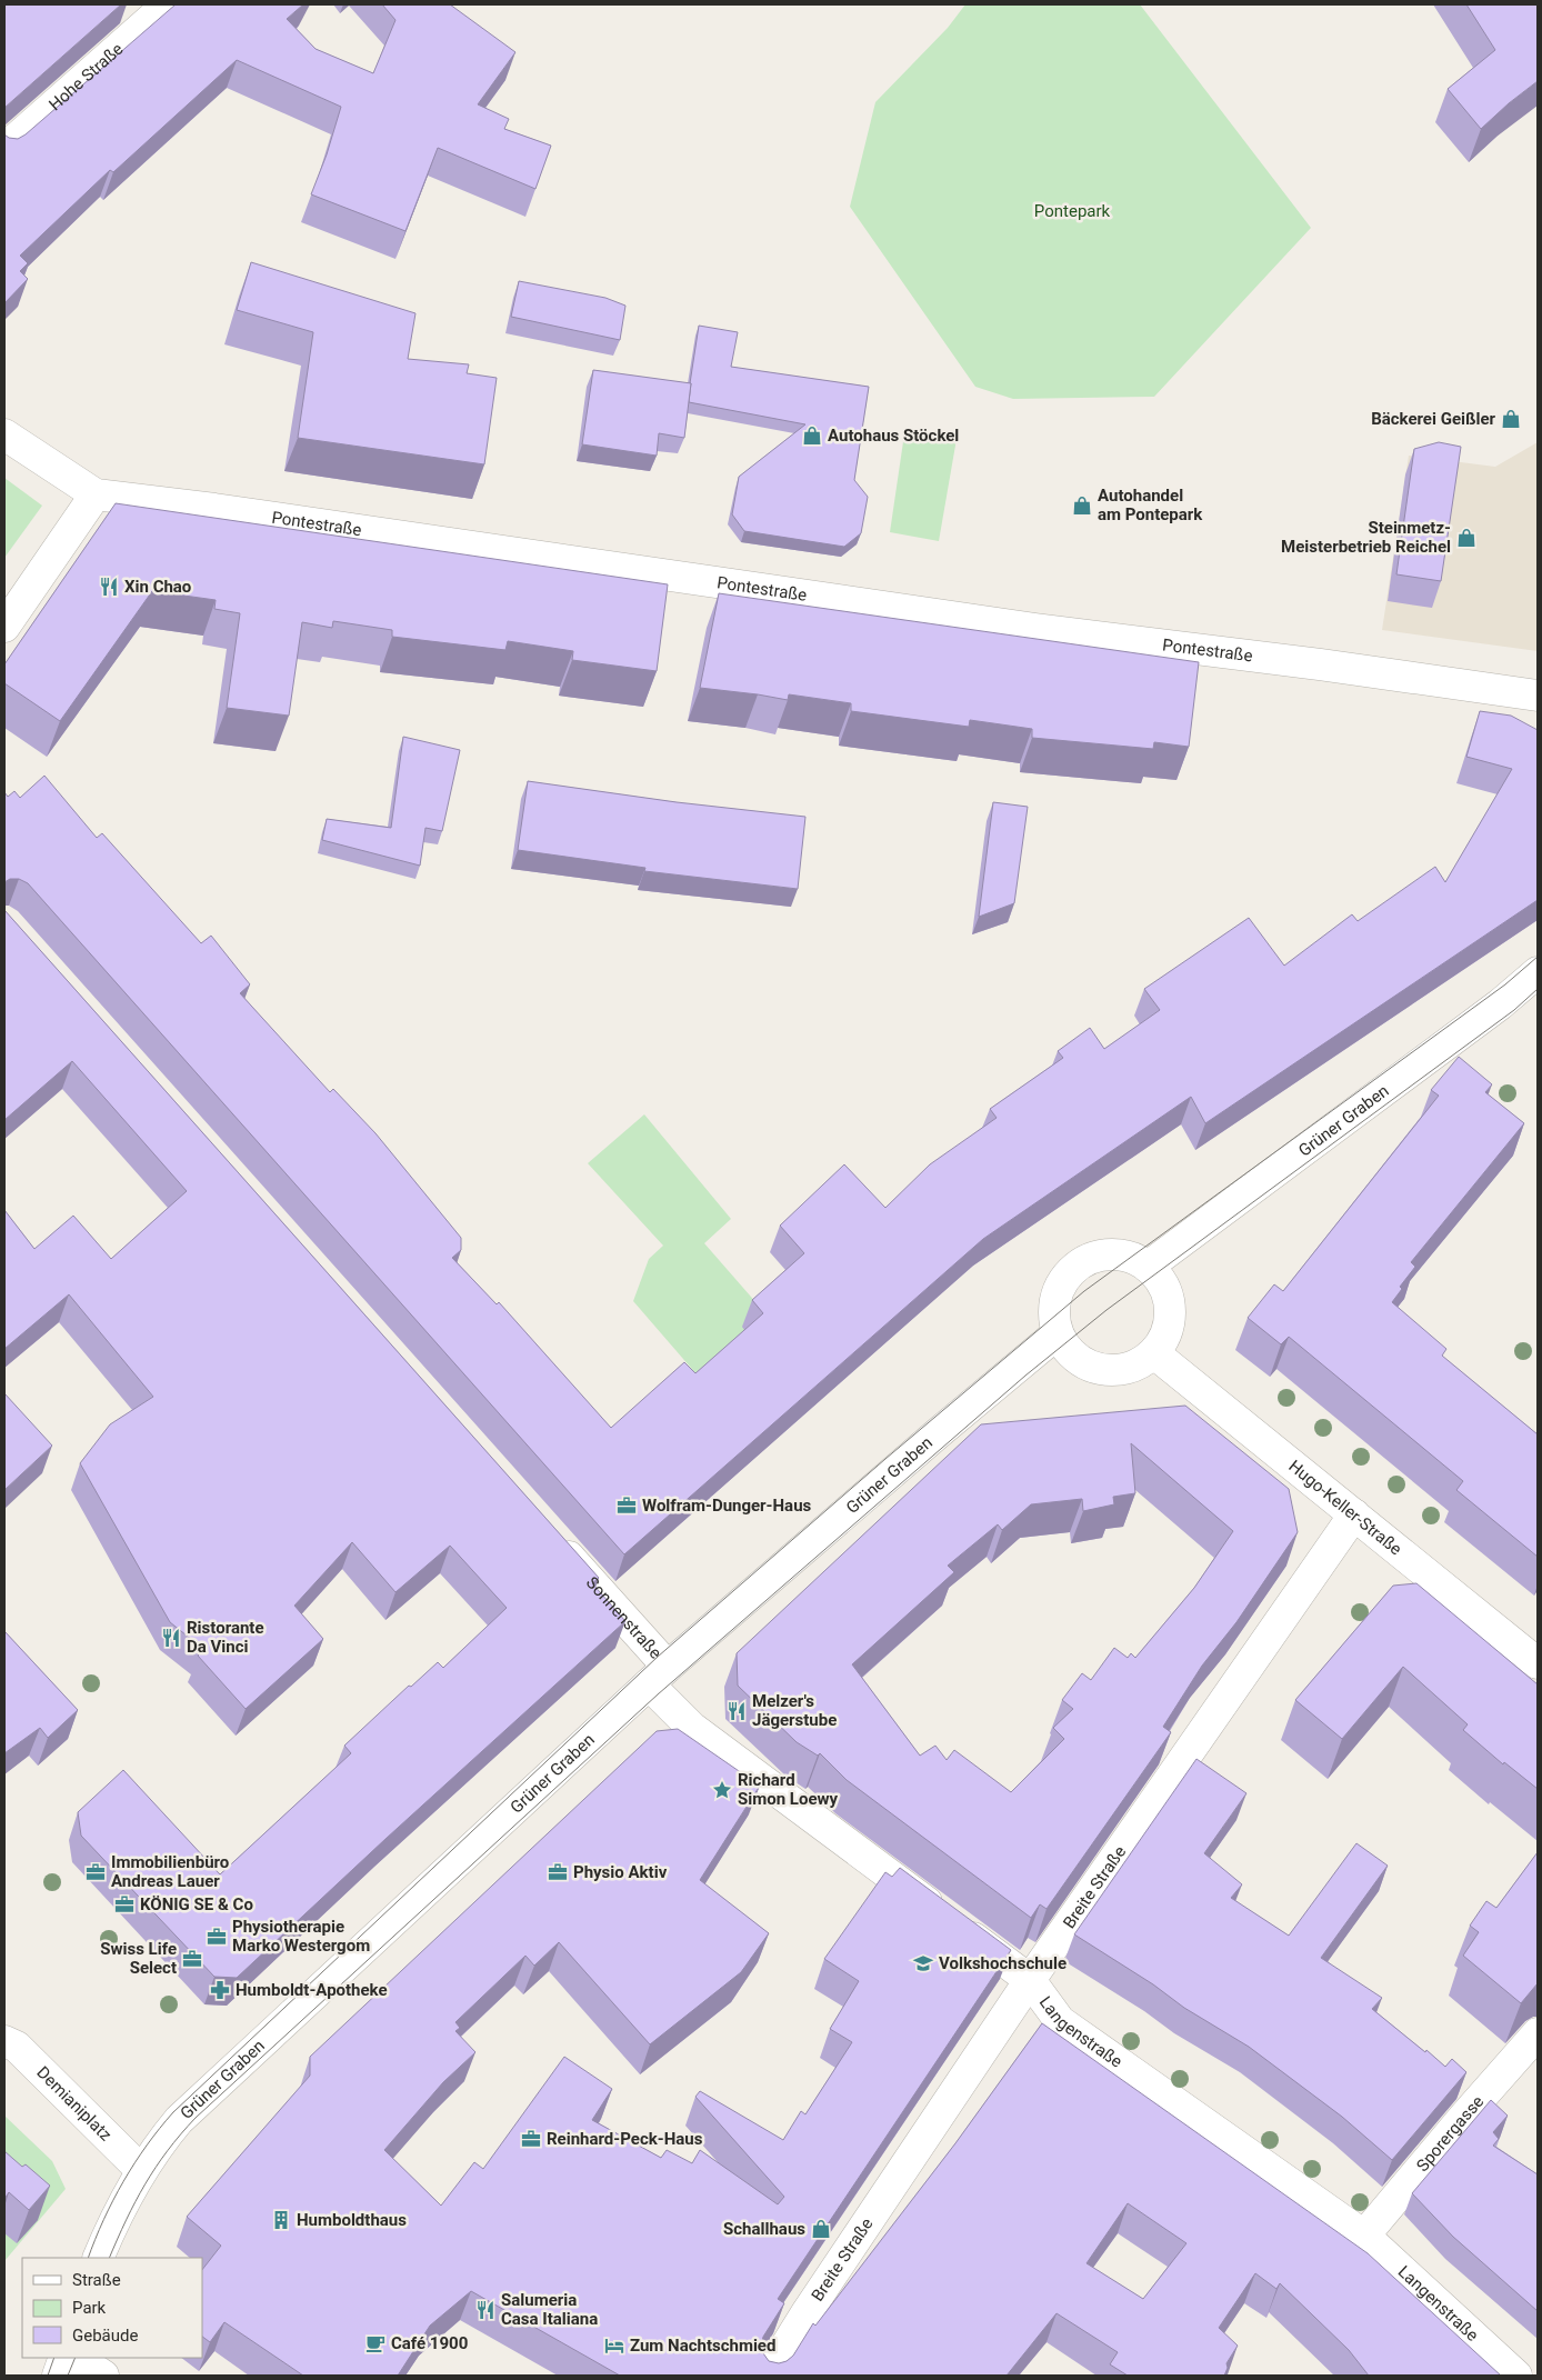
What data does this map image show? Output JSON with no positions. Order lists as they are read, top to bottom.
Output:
{
  "streets": {
    "street": [
      "Hohe Straße",
      "Pontestraße",
      "Grüner Graben",
      "Hugo-Keller-Straße",
      "Sonnenstraße",
      "Breite Straße",
      "Langenstraße",
      "Demianiplatz",
      "Sporergasse"
    ]
  },
  "crossings": [
    ["Grüner Graben", "Hugo-Keller-Straße"],
    ["Grüner Graben", "Sonnenstraße"],
    ["Grüner Graben", "Langenstraße"],
    ["Grüner Graben", "Demianiplatz"],
    ["Hugo-Keller-Straße", "Breite Straße"],
    ["Sonnenstraße", "Langenstraße"],
    ["Breite Straße", "Langenstraße"],
    ["Langenstraße", "Sporergasse"]
  ],
  "parks": ["Pontepark"],
  "places": {
    "shop": [
      "Bäckerei Geißler",
      "Autohaus Stöckel",
      "Autohandel am Pontepark",
      "Steinmetz- Meisterbetrieb Reichel",
      "Schallhaus"
    ],
    "restaurant": [
      "Xin Chao",
      "Ristorante Da Vinci",
      "Melzer's Jägerstube",
      "Salumeria Casa Italiana"
    ],
    "office": [
      "Wolfram-Dunger-Haus",
      "Immobilienbüro Andreas Lauer",
      "Physio Aktiv",
      "KÖNIG SE & Co",
      "Physiotherapie Marko Westergom",
      "Swiss Life Select",
      "Reinhard-Peck-Haus"
    ],
    "place": ["Richard Simon Loewy"],
    "school or university": ["Volkshochschule"],
    "pharmacy": ["Humboldt-Apotheke"],
    "building": ["Humboldthaus"],
    "cafe": ["Café 1900"],
    "hotel": ["Zum Nachtschmied"]
  },
  "legend": ["Straße", "Park", "Gebäude"]
}
